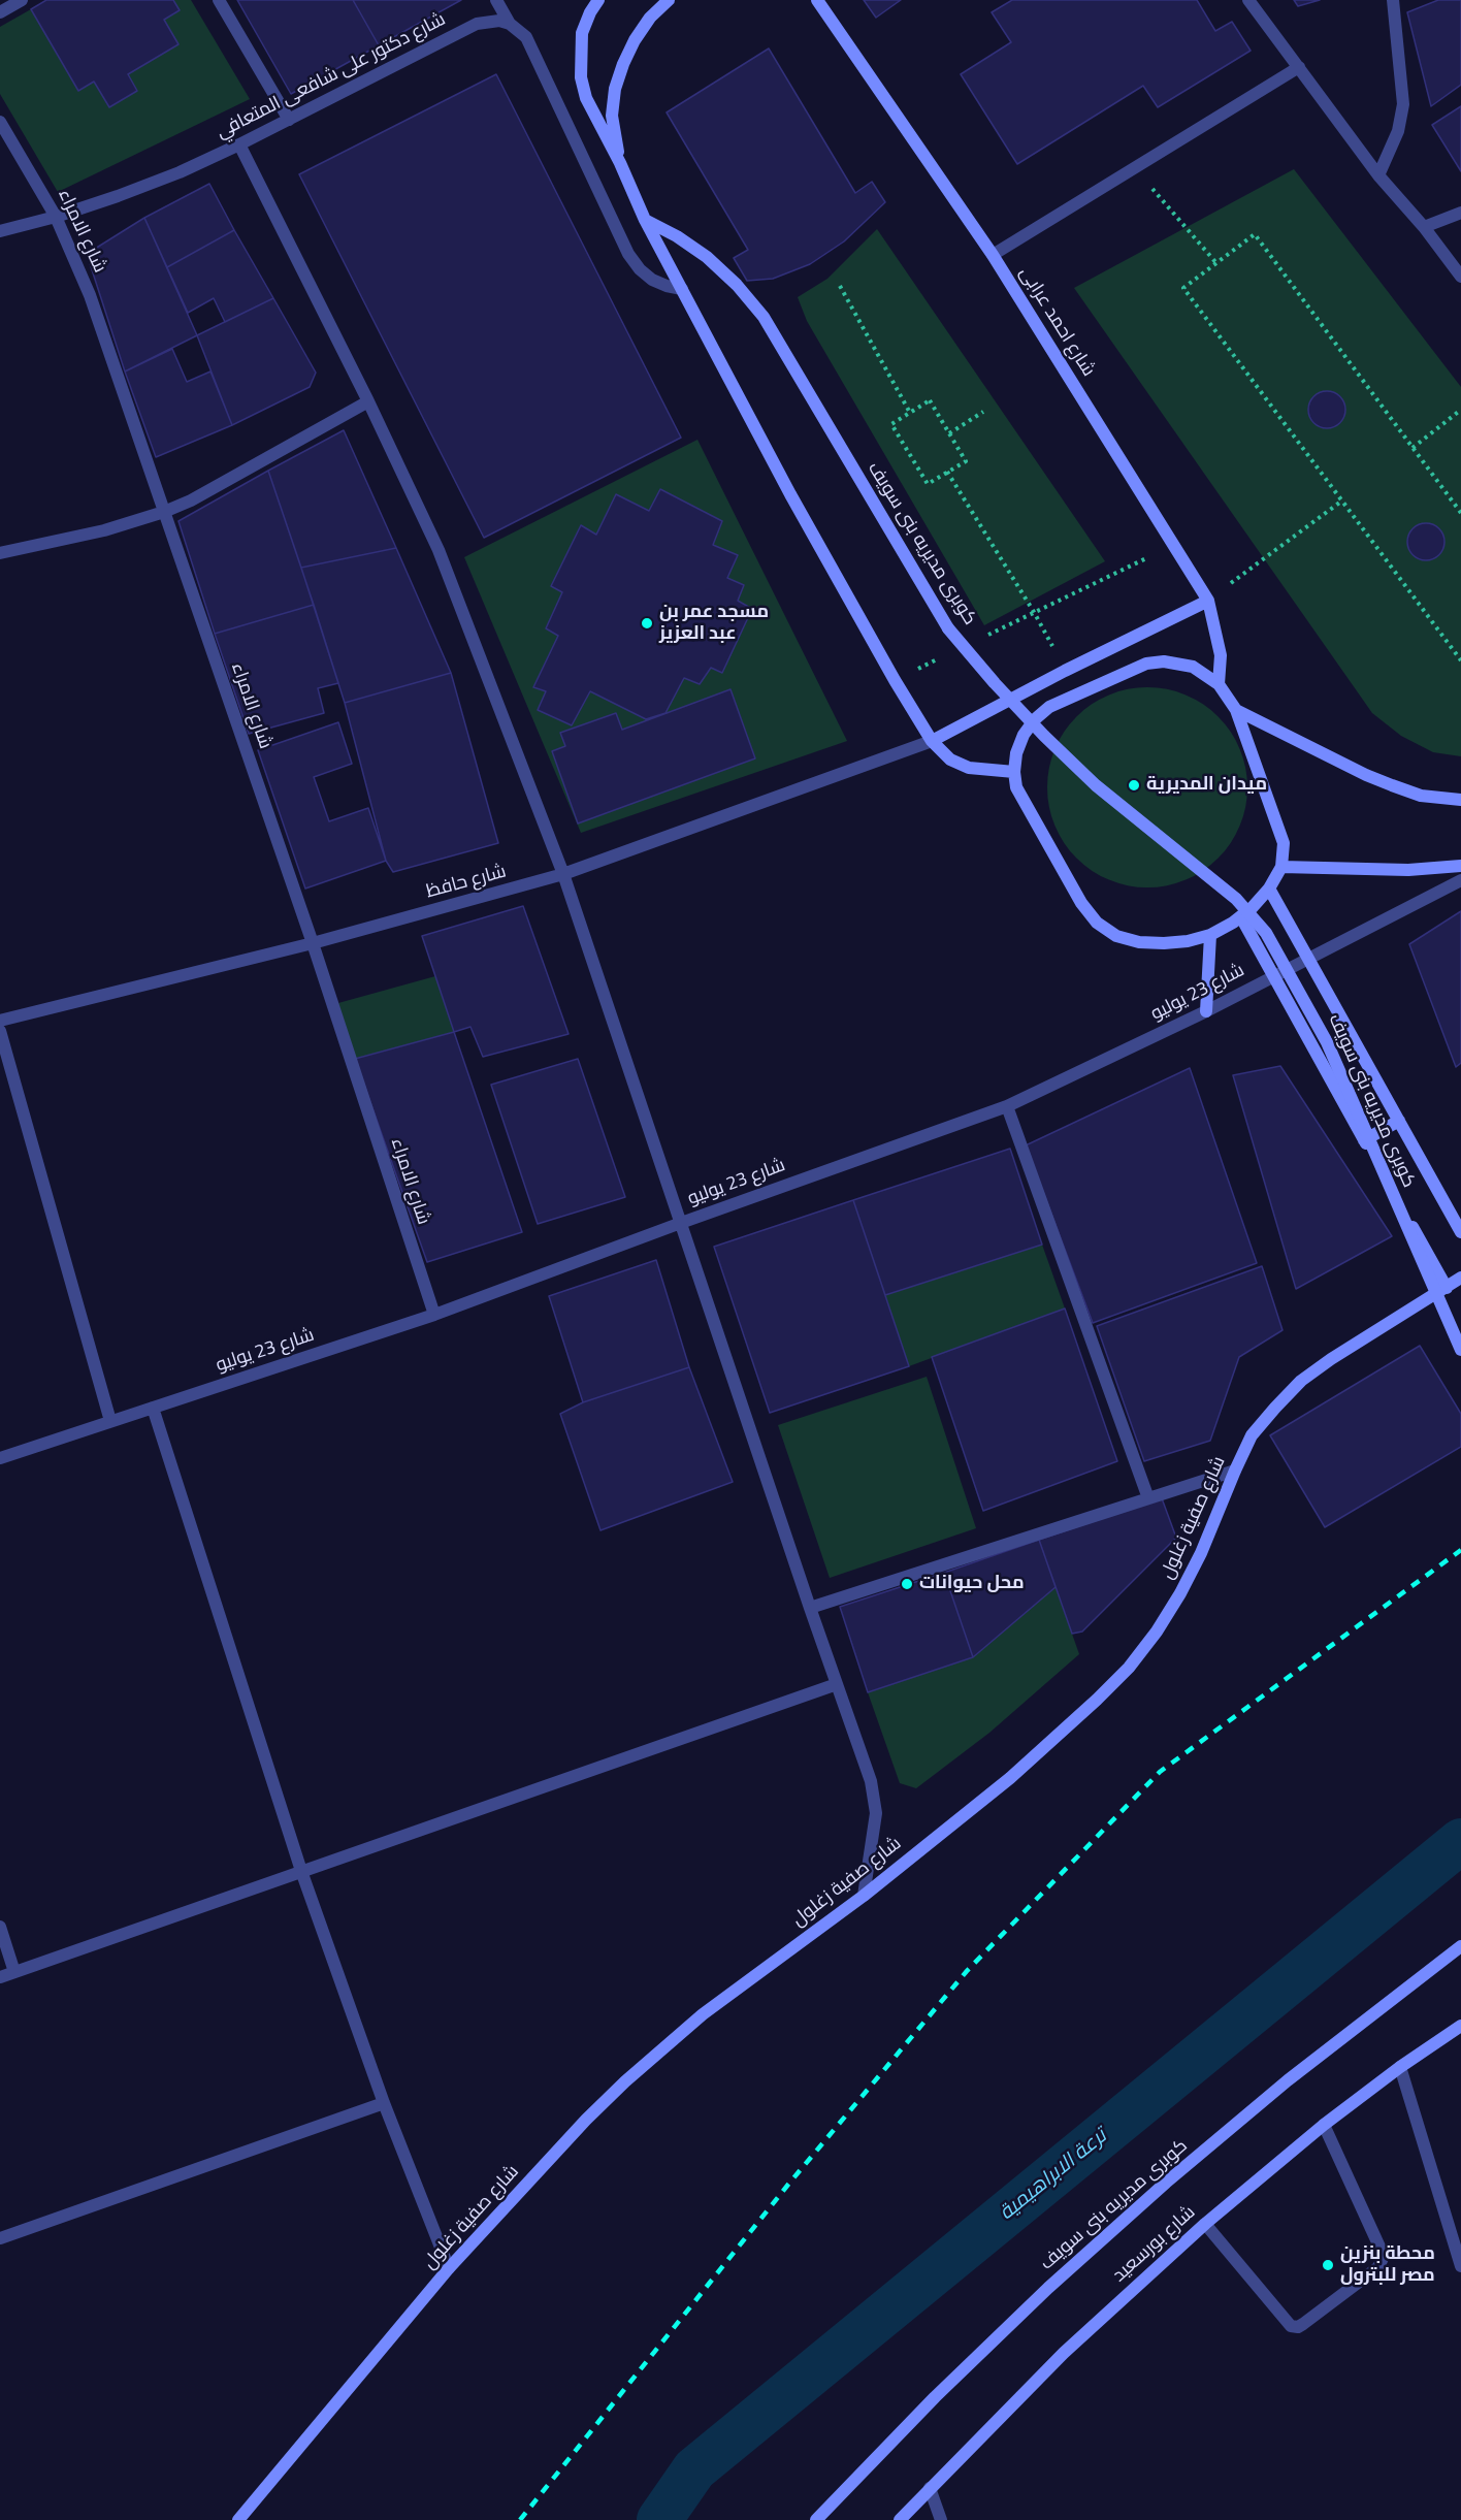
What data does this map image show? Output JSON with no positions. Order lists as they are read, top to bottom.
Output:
{
  "streets": {
    "main road": [
      "شارع احمد عرابى",
      "كوبرى مديريه بنى سويف",
      "شارع صفية زغلول",
      "شارع بورسعيد"
    ],
    "street": [
      "شارع دكتور على شافعى المتعافي",
      "شارع الامراء",
      "شارع حافظ",
      "شارع 23 يوليو"
    ]
  },
  "crossings": [
    ["شارع دكتور على شافعى المتعافي", "شارع الامراء"],
    ["شارع الامراء", "شارع حافظ"],
    ["شارع الامراء", "شارع 23 يوليو"]
  ],
  "water": ["ترعة الابراهيمية"],
  "places": [
    "مسجد عمر بن عبد العزيز",
    "ميدان المديرية",
    "محل حيوانات",
    "محطة بنزين مصر للبترول"
  ]
}
